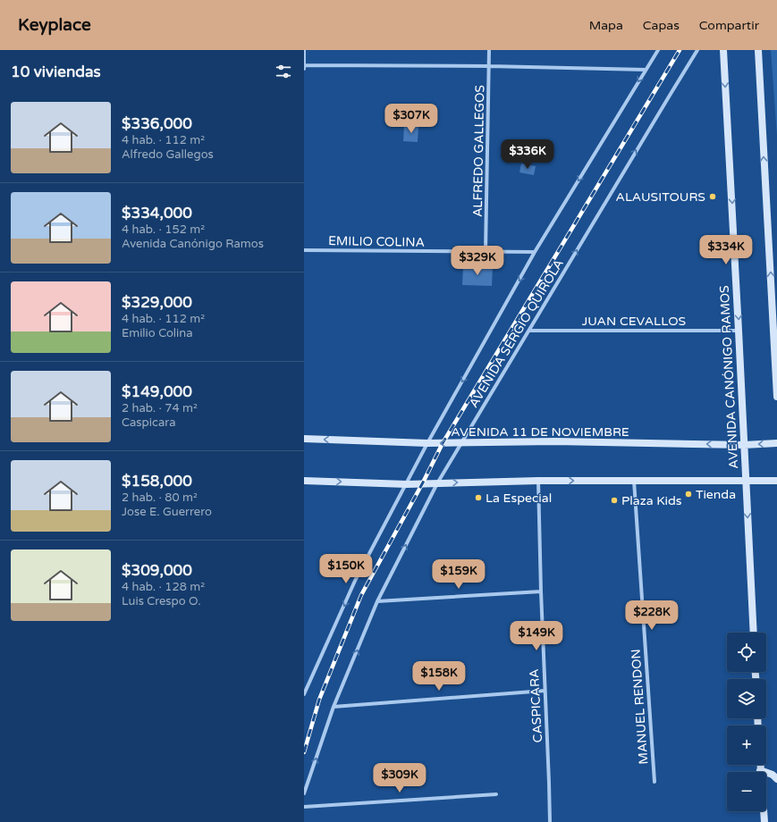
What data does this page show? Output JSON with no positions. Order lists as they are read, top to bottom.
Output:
{
  "streets": {
    "main road": ["AVENIDA CANÓNIGO RAMOS", "AVENIDA 11 DE NOVIEMBRE"],
    "street": [
      "ALFREDO GALLEGOS",
      "EMILIO COLINA",
      "JUAN CEVALLOS",
      "AVENIDA SERGIO QUIROLA",
      "CASPICARA",
      "MANUEL RENDON"
    ]
  },
  "crossings": [
    ["ALFREDO GALLEGOS", "EMILIO COLINA"],
    ["EMILIO COLINA", "AVENIDA SERGIO QUIROLA"],
    ["JUAN CEVALLOS", "AVENIDA SERGIO QUIROLA"],
    ["JUAN CEVALLOS", "AVENIDA CANÓNIGO RAMOS"],
    ["AVENIDA SERGIO QUIROLA", "AVENIDA 11 DE NOVIEMBRE"],
    ["AVENIDA CANÓNIGO RAMOS", "AVENIDA 11 DE NOVIEMBRE"]
  ],
  "places": [
    "ALAUSITOURS",
    "Tienda",
    "La Especial",
    "Plaza Kids"
  ],
  "page": {
    "header": "Keyplace",
    "nav": ["Mapa", "Capas", "Compartir"],
    "heading": "10 viviendas",
    "list": [
      {
        "name": "$336,000",
        "note": "4 hab. · 112 m² · Alfredo Gallegos"
      },
      {
        "name": "$334,000",
        "note": "4 hab. · 152 m² · Avenida Canónigo Ramos"
      },
      {
        "name": "$329,000",
        "note": "4 hab. · 112 m² · Emilio Colina"
      },
      {
        "name": "$149,000",
        "note": "2 hab. · 74 m² · Caspicara"
      },
      {
        "name": "$158,000",
        "note": "2 hab. · 80 m² · Jose E. Guerrero"
      },
      {
        "name": "$309,000",
        "note": "4 hab. · 128 m² · Luis Crespo O."
      }
    ],
    "price": [
      "$307K",
      "$336K",
      "$334K",
      "$329K",
      "$150K",
      "$159K",
      "$228K",
      "$149K",
      "$158K",
      "$309K"
    ],
    "map_buttons": ["+", "−"]
  }
}
